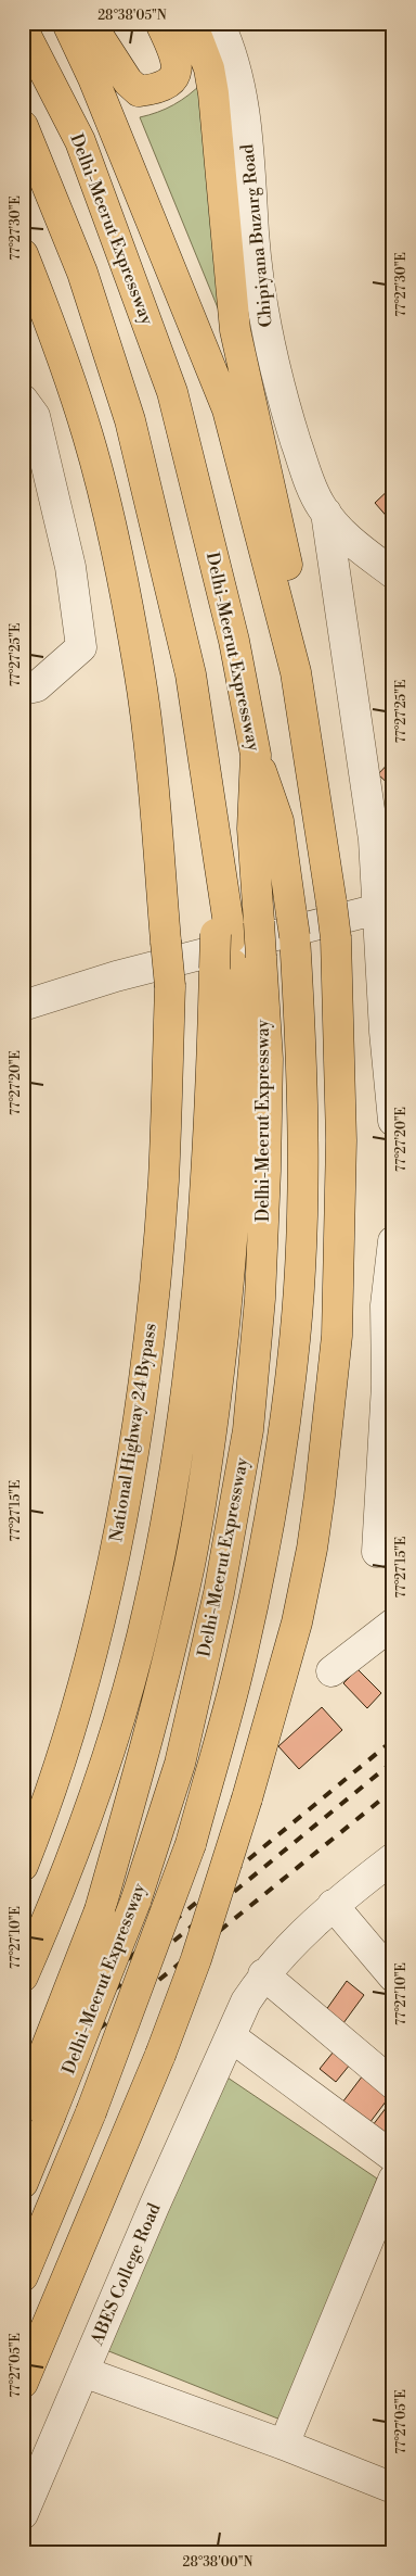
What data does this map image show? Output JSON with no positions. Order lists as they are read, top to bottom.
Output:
{
  "streets": {
    "highway": ["Delhi-Meerut Expressway", "National Highway 24 Bypass"],
    "street": ["Chipiyana Buzurg Road", "ABES College Road"]
  },
  "coordinates": [
    "28°38'05\"N",
    "77°27'30\"E",
    "77°27'25\"E",
    "77°27'20\"E",
    "77°27'15\"E",
    "77°27'10\"E",
    "77°27'05\"E",
    "28°38'00\"N"
  ]
}
